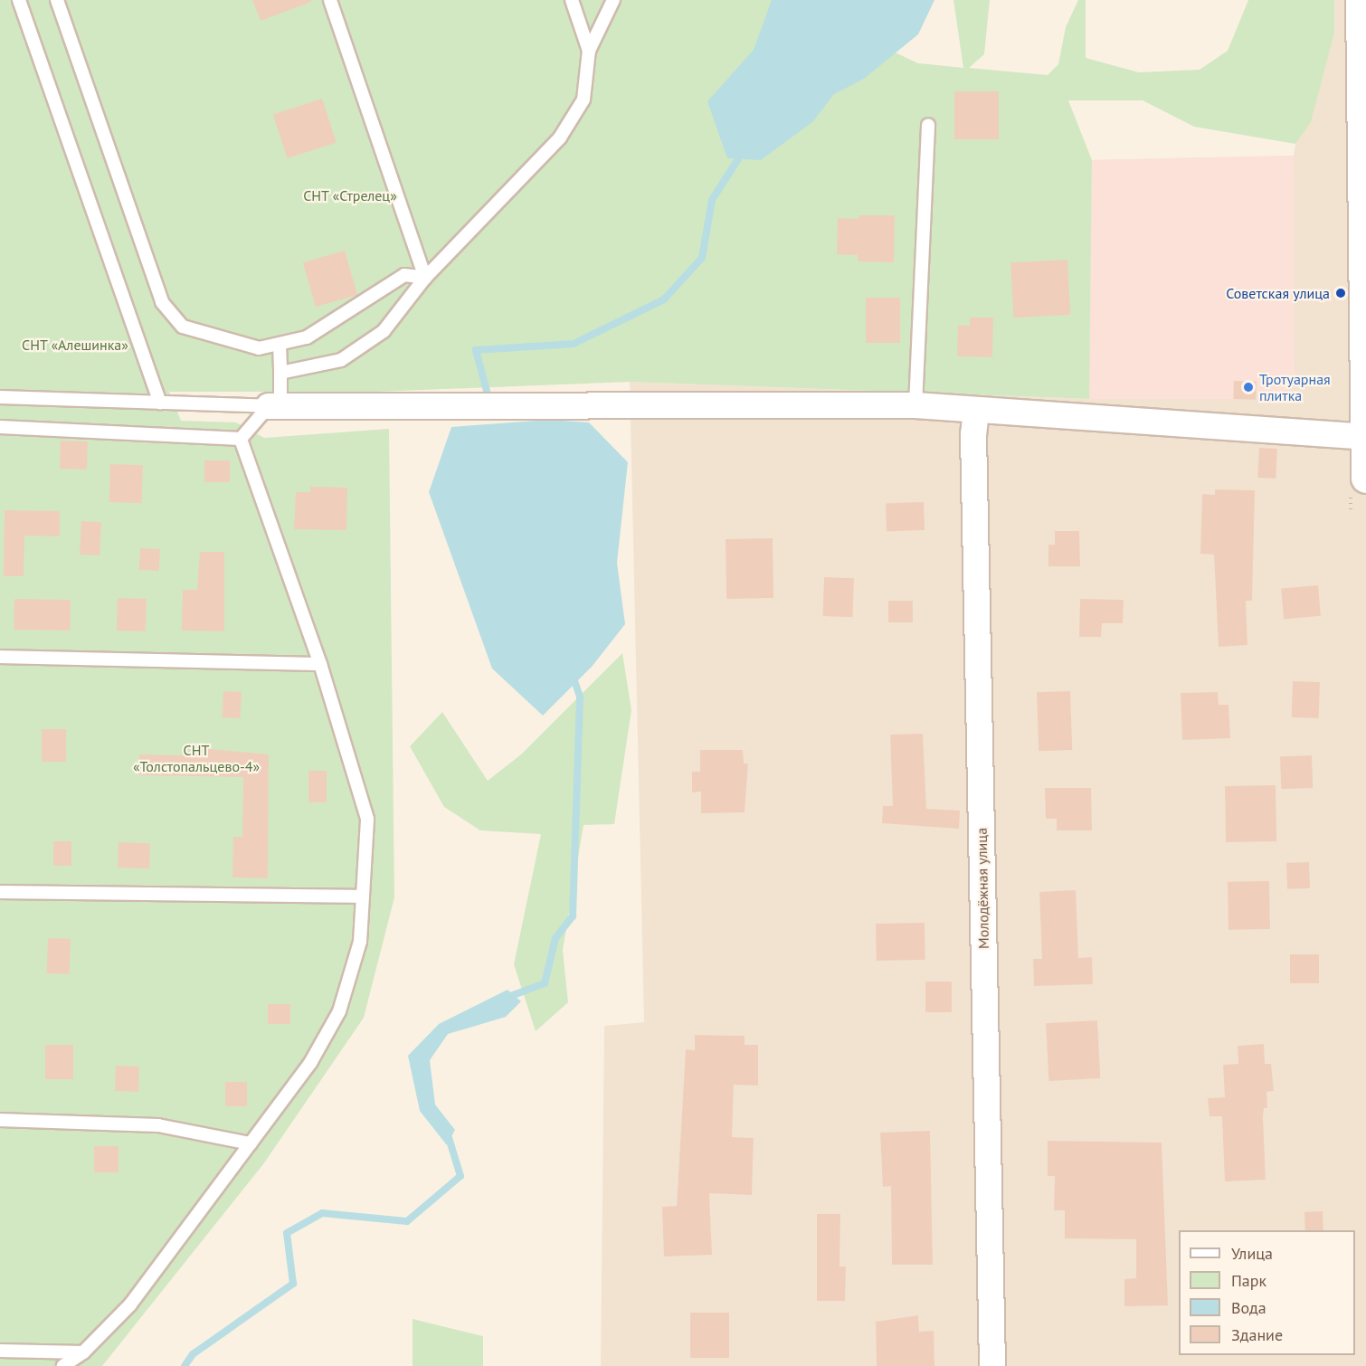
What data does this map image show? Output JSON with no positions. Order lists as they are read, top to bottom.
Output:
{
  "streets": {
    "street": ["Молодёжная улица"]
  },
  "parks": ["СНТ «Стрелец»", "СНТ «Алешинка»", "СНТ «Толстопальцево-4»"],
  "places": ["Советская улица", "Тротуарная плитка"],
  "legend": [
    "Улица",
    "Парк",
    "Вода",
    "Здание"
  ]
}
